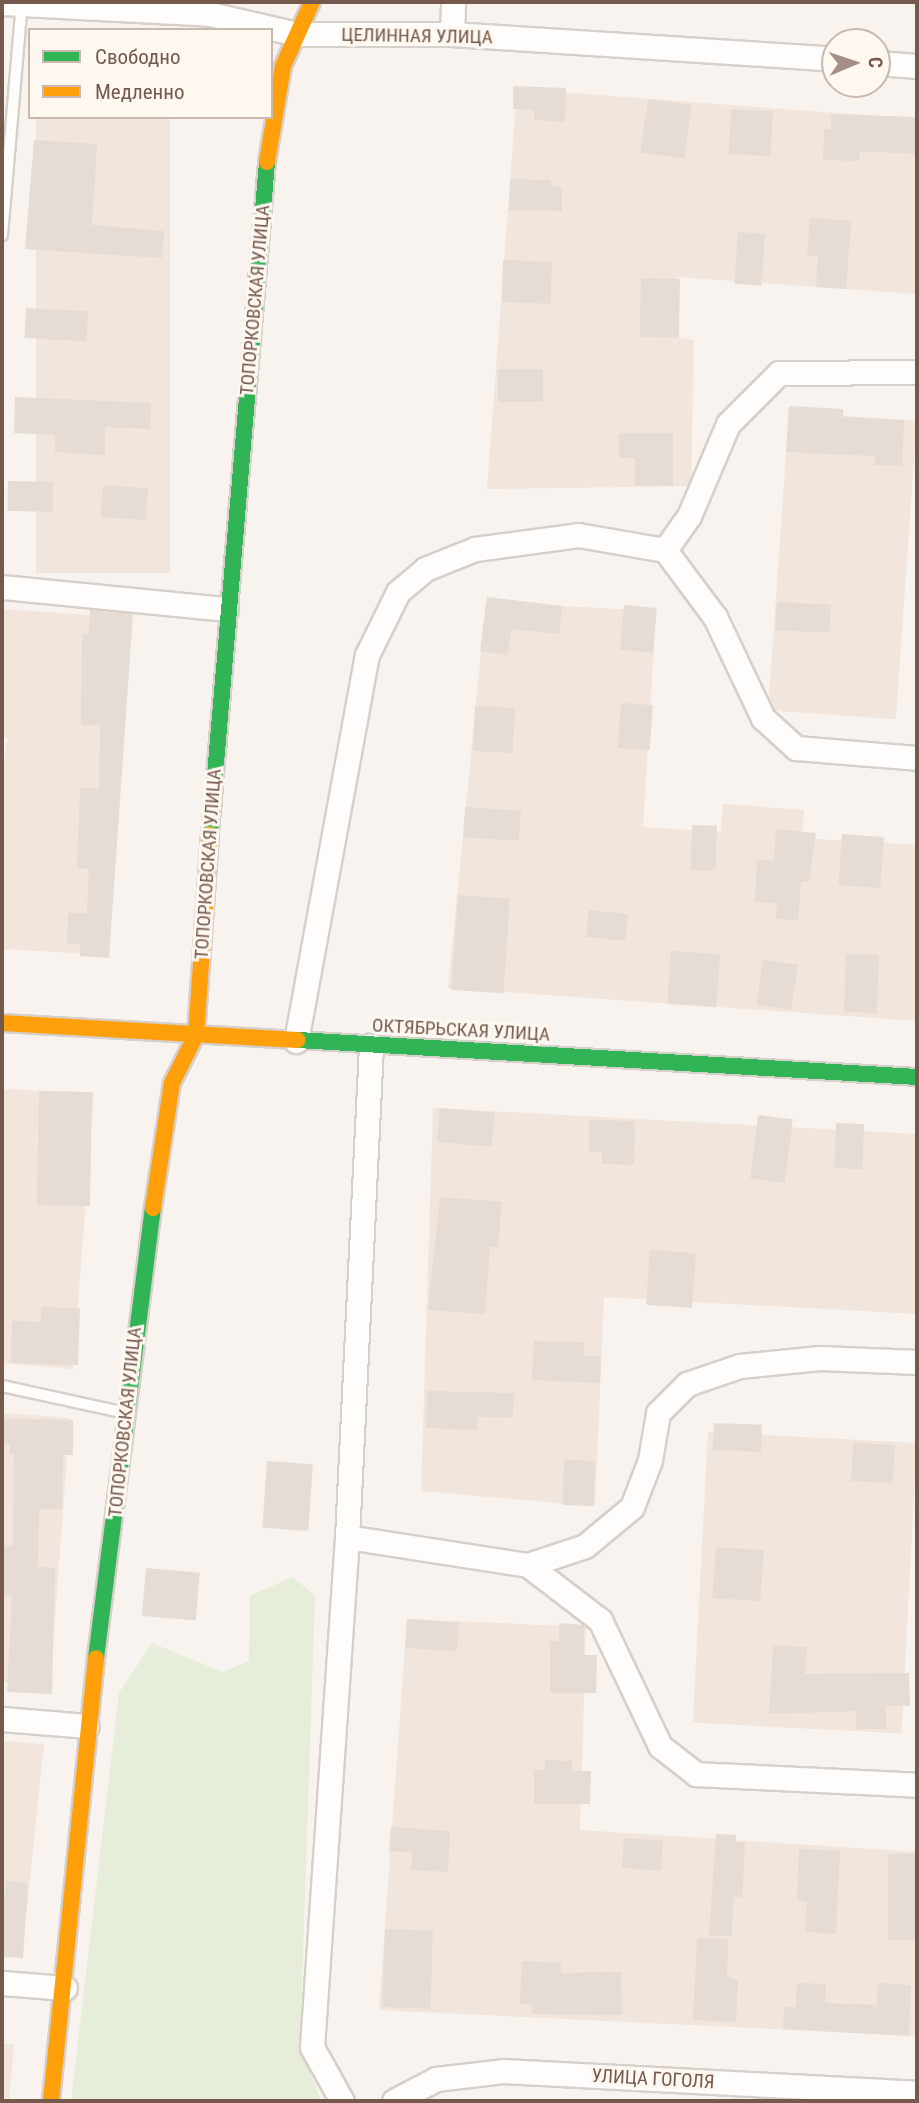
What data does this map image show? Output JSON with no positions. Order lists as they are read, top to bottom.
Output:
{
  "streets": {
    "street": [
      "ЦЕЛИННАЯ УЛИЦА",
      "ТОПОРКОВСКАЯ УЛИЦА",
      "ОКТЯБРЬСКАЯ УЛИЦА",
      "УЛИЦА ГОГОЛЯ"
    ]
  },
  "crossings": [
    ["ЦЕЛИННАЯ УЛИЦА", "ТОПОРКОВСКАЯ УЛИЦА"],
    ["ТОПОРКОВСКАЯ УЛИЦА", "ОКТЯБРЬСКАЯ УЛИЦА"]
  ],
  "legend": ["Свободно", "Медленно"],
  "north": "right"
}
